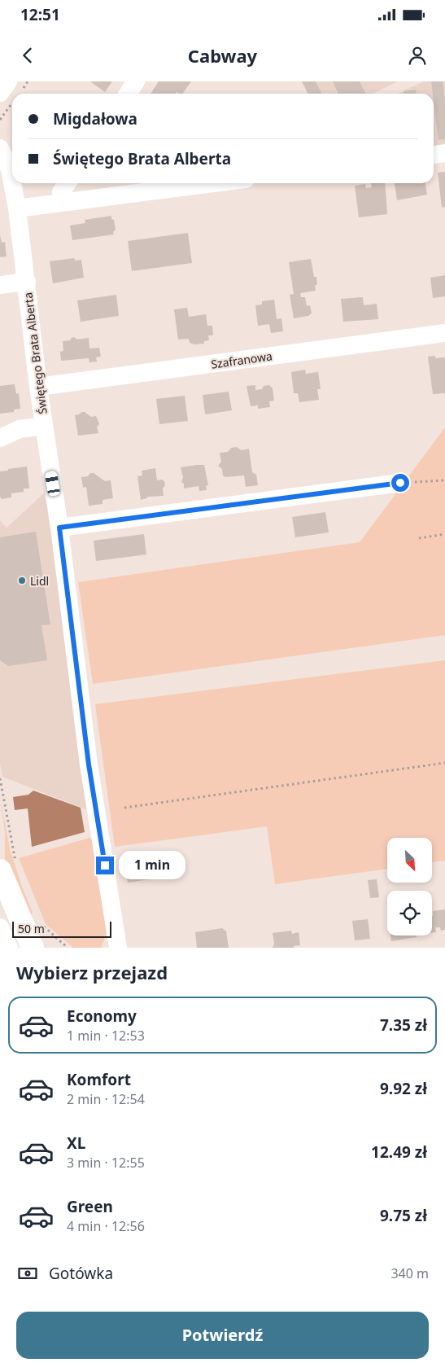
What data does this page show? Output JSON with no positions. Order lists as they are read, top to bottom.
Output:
{
  "streets": {
    "street": ["Świętego Brata Alberta", "Szafranowa"]
  },
  "crossings": [
    ["Świętego Brata Alberta", "Szafranowa"]
  ],
  "places": ["Lidl"],
  "scale_bar": "50 m",
  "north": "bottom right",
  "page": {
    "status": "12:51",
    "header": "Cabway",
    "banner": ["Migdałowa", "Świętego Brata Alberta"],
    "bubble": "1 min",
    "scale": "50 m",
    "heading": "Wybierz przejazd",
    "list": [
      {
        "name": "Economy",
        "note": "1 min · 12:53",
        "value": "7.35 zł"
      },
      {
        "name": "Komfort",
        "note": "2 min · 12:54",
        "value": "9.92 zł"
      },
      {
        "name": "XL",
        "note": "3 min · 12:55",
        "value": "12.49 zł"
      },
      {
        "name": "Green",
        "note": "4 min · 12:56",
        "value": "9.75 zł"
      }
    ],
    "pay": ["Gotówka", "340 m"],
    "buttons": "Potwierdź"
  }
}
